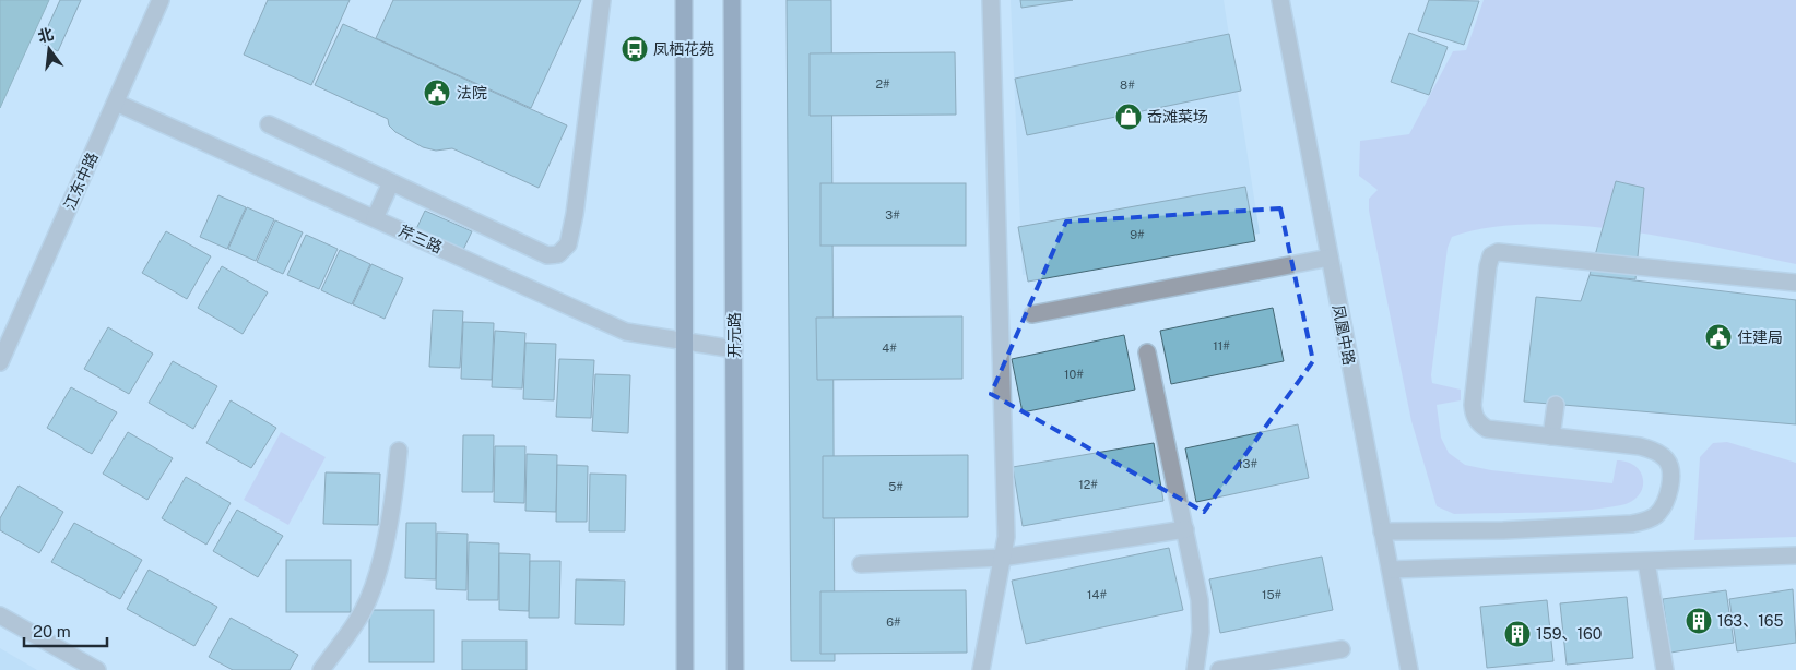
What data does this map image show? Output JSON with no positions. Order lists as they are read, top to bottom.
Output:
{
  "streets": {
    "main road": ["开元路"],
    "street": ["江东中路", "芹三路", "凤凰中路"]
  },
  "crossings": [
    ["江东中路", "芹三路"],
    ["芹三路", "开元路"]
  ],
  "places": {
    "bus stop": ["凤栖花苑"],
    "public building": ["法院", "住建局"],
    "shop": ["岙滩菜场"],
    "building": ["163、165", "159、160"]
  },
  "house_numbers": [
    "2#",
    "8#",
    "3#",
    "9#",
    "11#",
    "4#",
    "10#",
    "13#",
    "12#",
    "5#",
    "14#",
    "15#",
    "6#"
  ],
  "scale_bar": "20 m",
  "north": "top"
}
